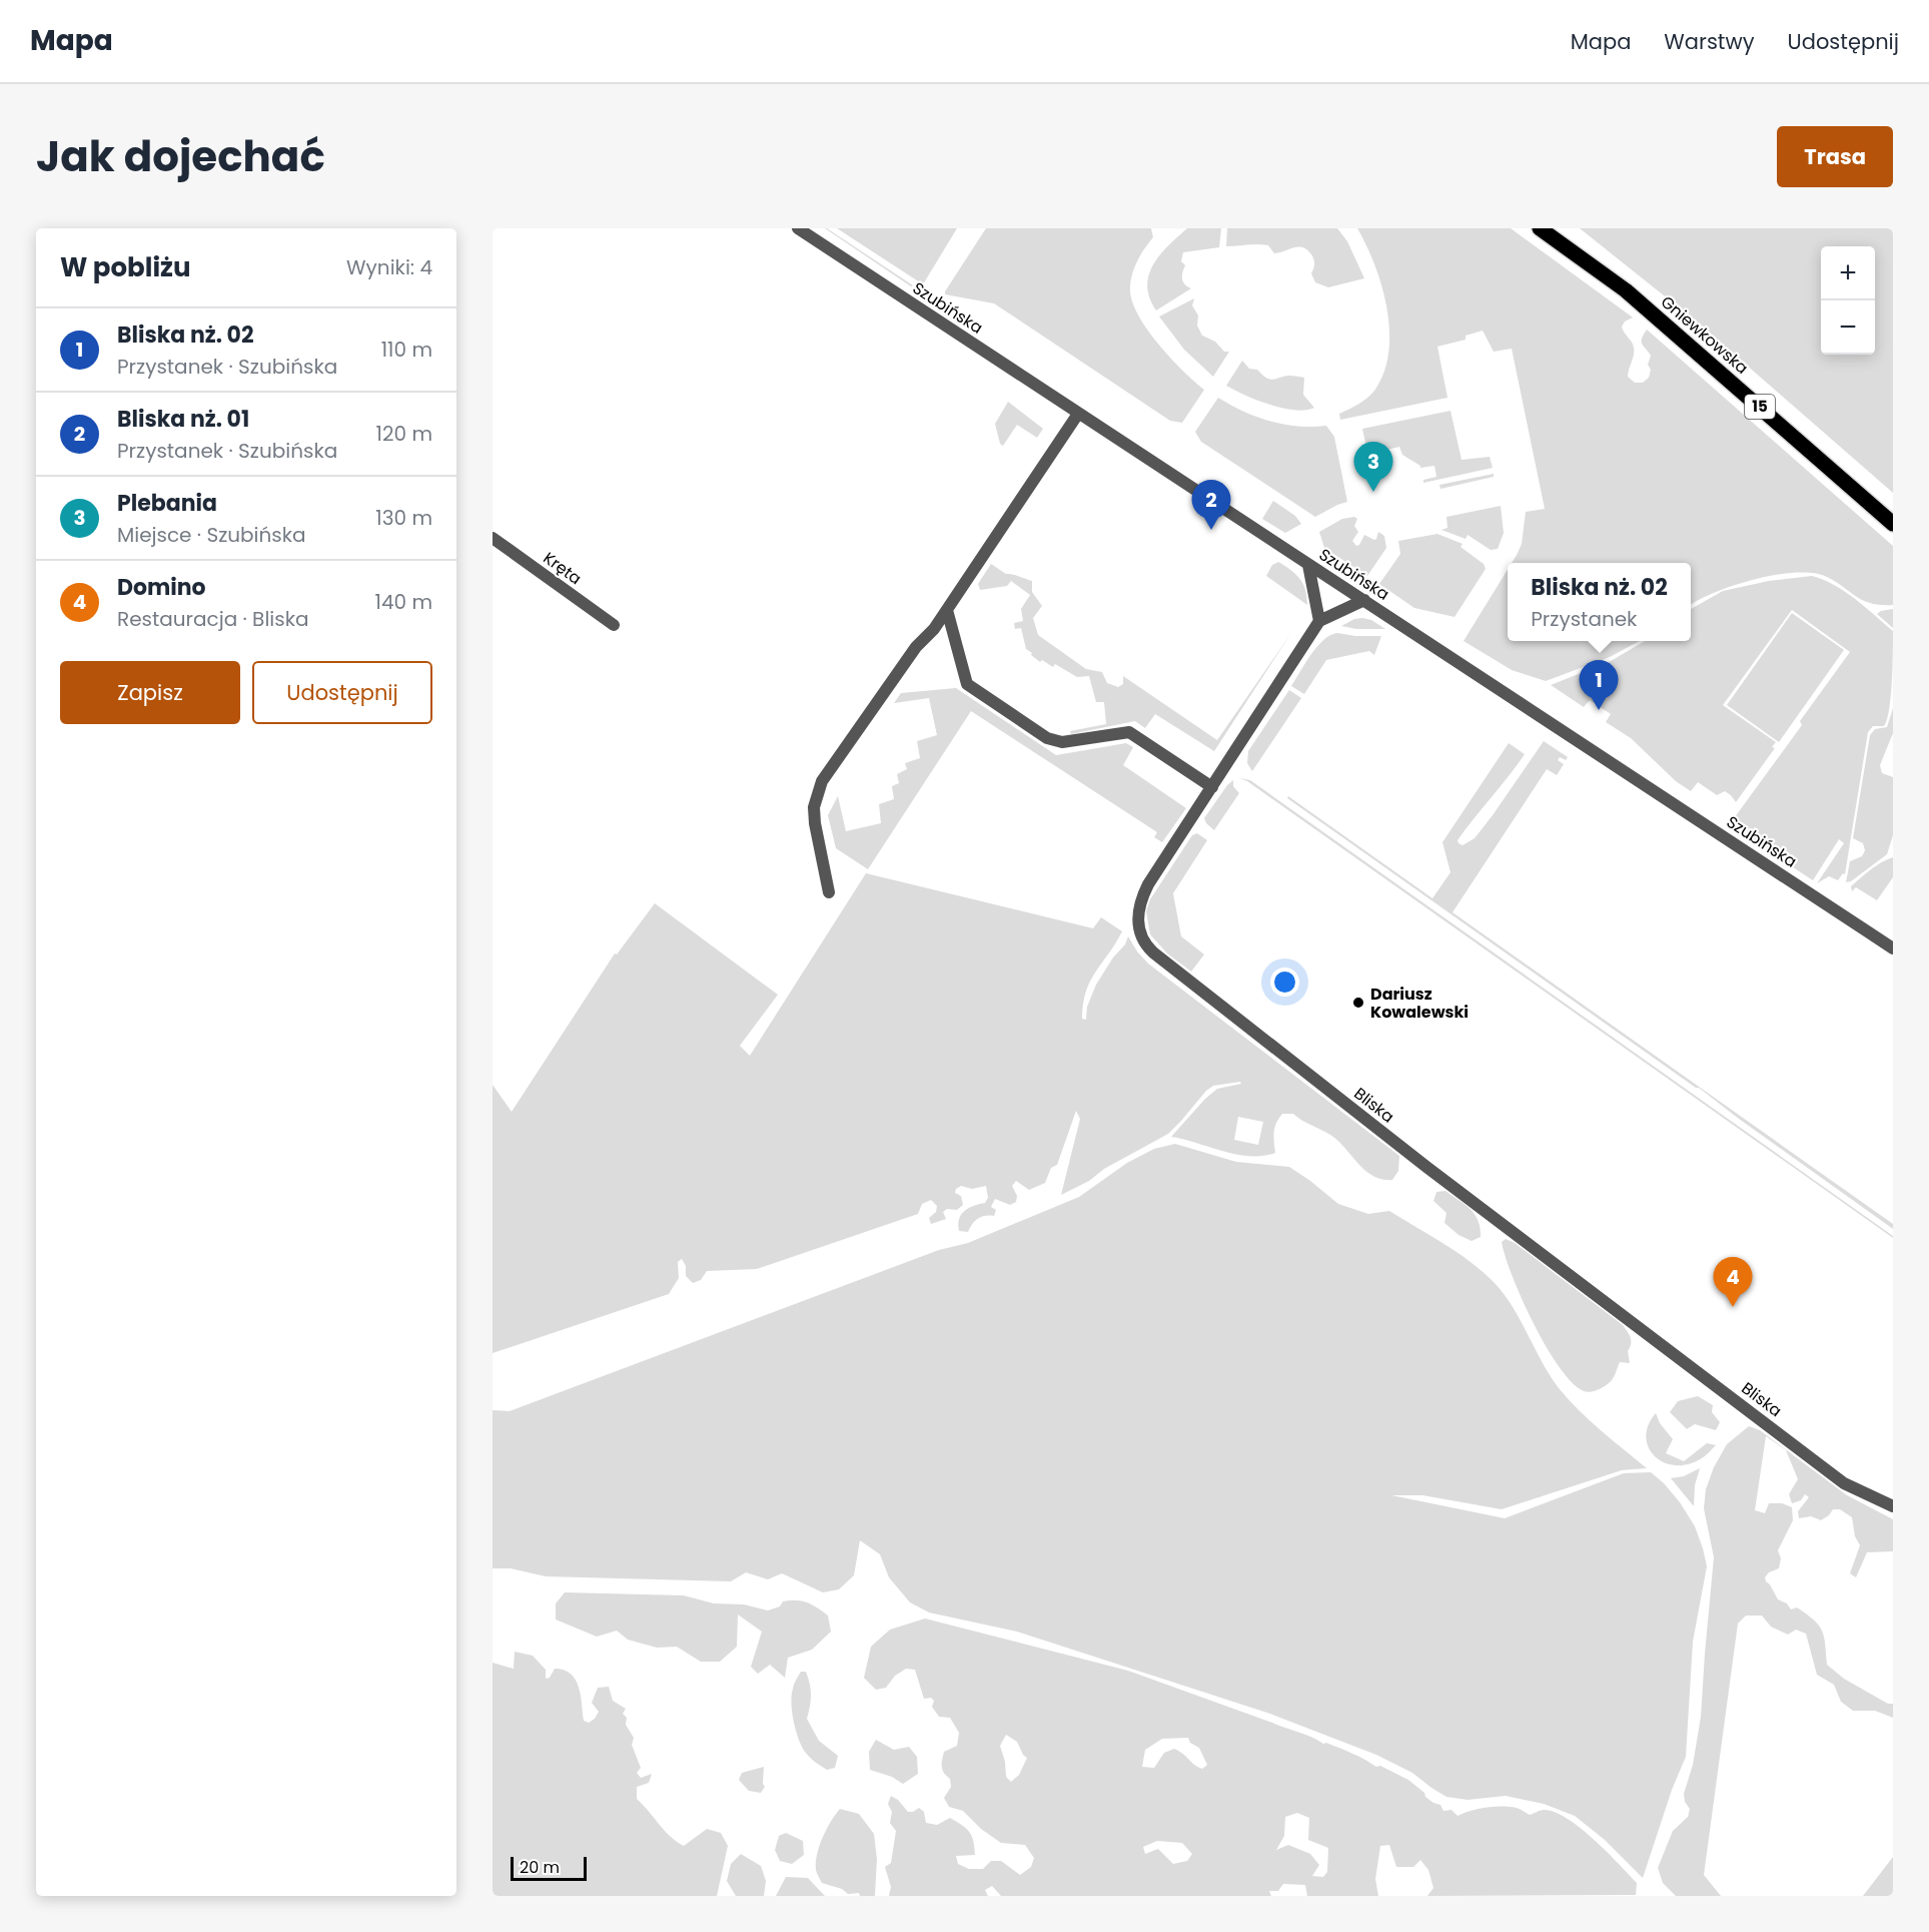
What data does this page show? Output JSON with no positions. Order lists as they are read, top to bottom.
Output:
{
  "streets": {
    "main road": ["Gniewkowska", "15"],
    "street": ["Szubińska", "Kręta", "Bliska"]
  },
  "places": ["Dariusz Kowalewski"],
  "scale_bar": "20 m",
  "page": {
    "header": "Mapa",
    "nav": ["Mapa", "Warstwy", "Udostępnij"],
    "title": "Jak dojechać",
    "buttons": [
      "Trasa",
      ["Zapisz", "Udostępnij"]
    ],
    "heading": ["W pobliżu", "Wyniki: 4"],
    "map_buttons": ["+", "−"],
    "list": [
      {
        "mark": "1",
        "name": "Bliska nż. 02",
        "note": "Przystanek · Szubińska",
        "value": "110 m"
      },
      {
        "mark": "2",
        "name": "Bliska nż. 01",
        "note": "Przystanek · Szubińska",
        "value": "120 m"
      },
      {
        "mark": "3",
        "name": "Plebania",
        "note": "Miejsce · Szubińska",
        "value": "130 m"
      },
      {
        "mark": "4",
        "name": "Domino",
        "note": "Restauracja · Bliska",
        "value": "140 m"
      }
    ],
    "pins": [
      "3",
      "2",
      "1",
      "4"
    ],
    "popup": ["Bliska nż. 02", "Przystanek"],
    "scale": "20 m"
  }
}
